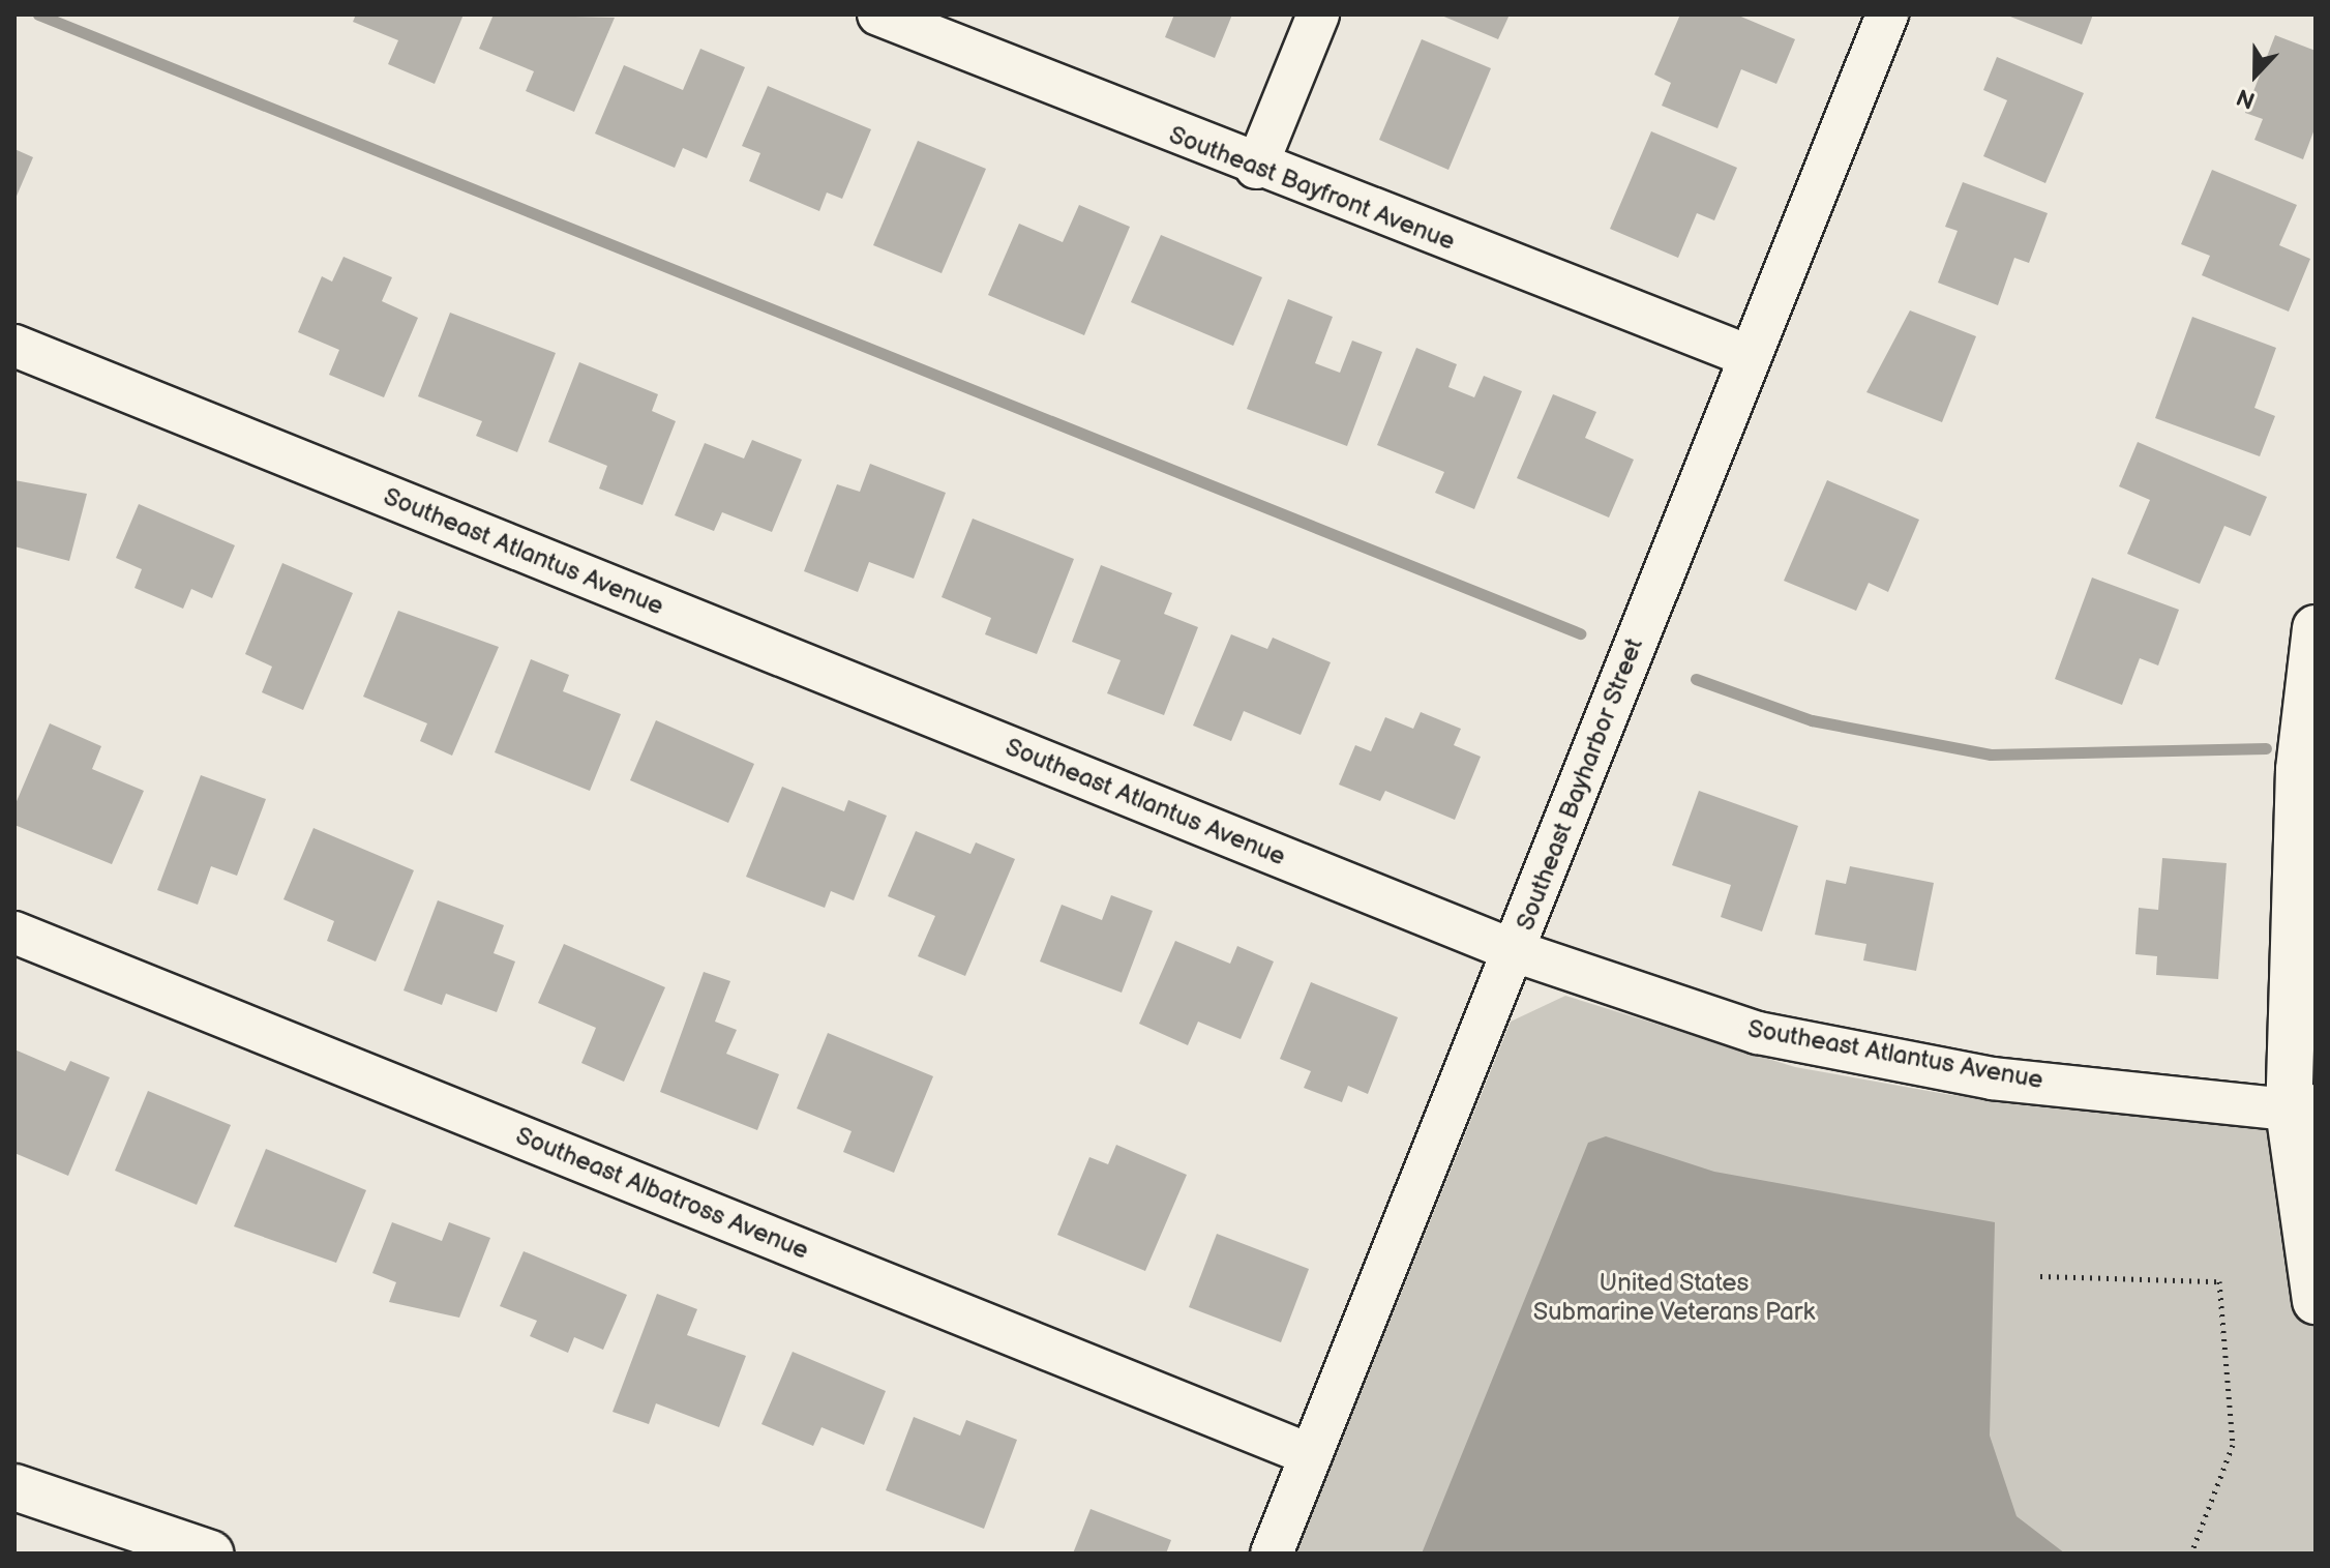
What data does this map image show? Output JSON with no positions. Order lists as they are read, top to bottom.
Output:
{
  "streets": {
    "street": [
      "Southeast Bayfront Avenue",
      "Southeast Atlantus Avenue",
      "Southeast Bayharbor Street",
      "Southeast Albatross Avenue"
    ]
  },
  "crossings": [
    ["Southeast Bayfront Avenue", "Southeast Bayharbor Street"],
    ["Southeast Atlantus Avenue", "Southeast Bayharbor Street"],
    ["Southeast Bayharbor Street", "Southeast Albatross Avenue"]
  ],
  "parks": ["United States Submarine Veterans Park"],
  "north": "bottom"
}
